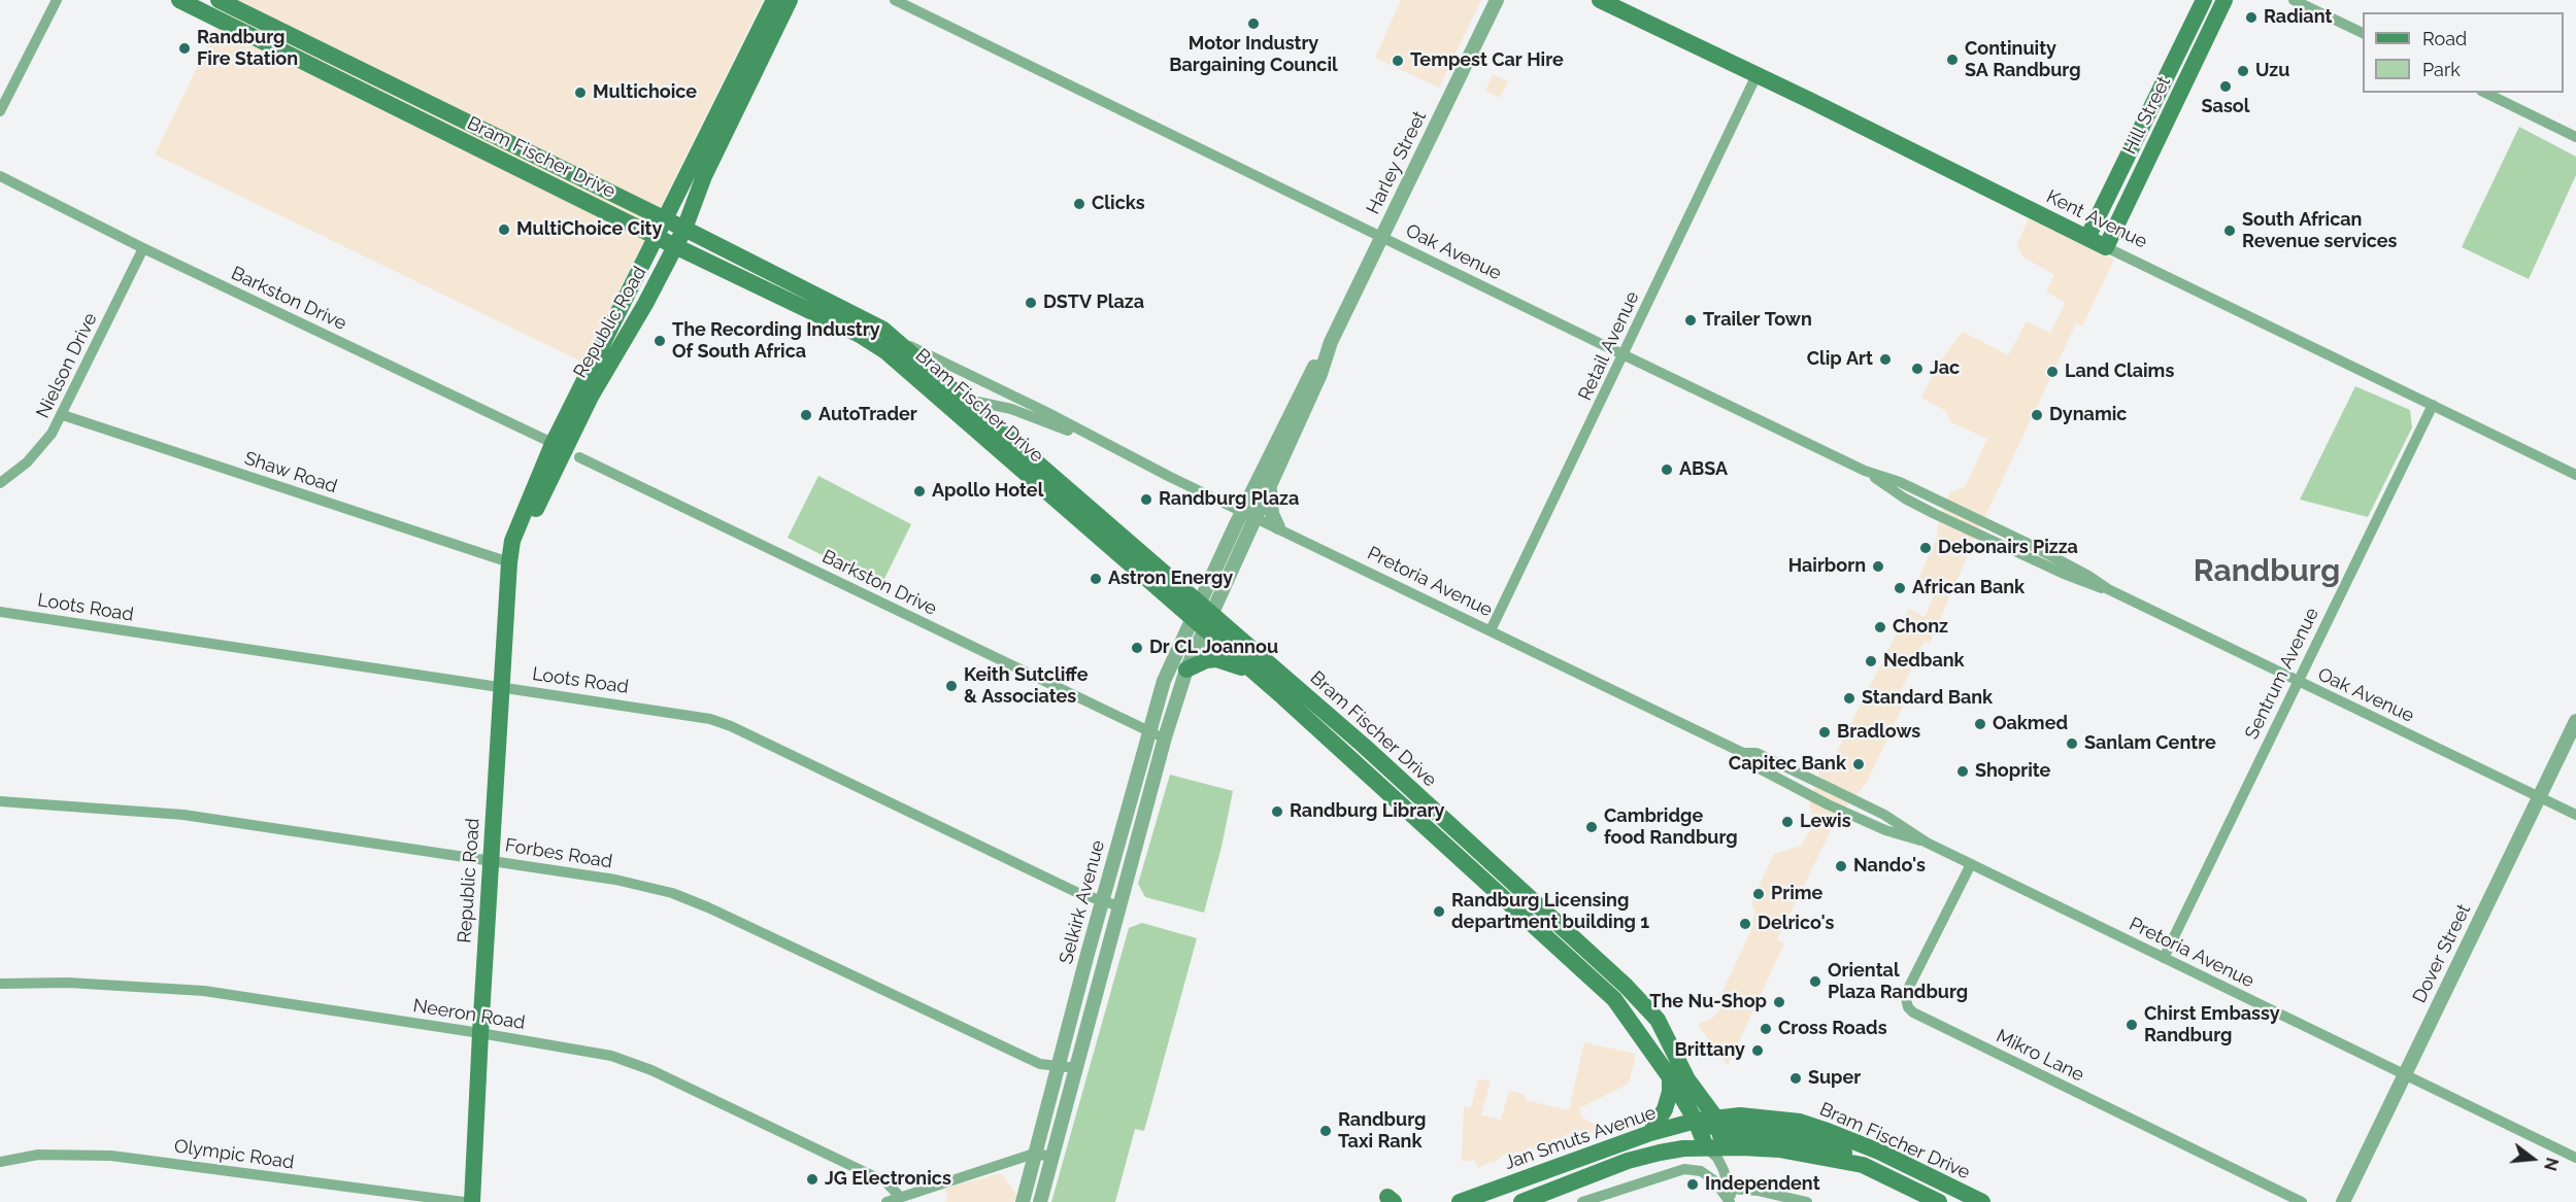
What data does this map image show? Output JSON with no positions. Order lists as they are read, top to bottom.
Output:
{
  "streets": {
    "main road": [
      "Hill Street",
      "Bram Fischer Drive",
      "Kent Avenue",
      "Republic Road",
      "Jan Smuts Avenue"
    ],
    "street": [
      "Harley Street",
      "Oak Avenue",
      "Barkston Drive",
      "Retail Avenue",
      "Nielson Drive",
      "Shaw Road",
      "Pretoria Avenue",
      "Loots Road",
      "Sentrum Avenue",
      "Forbes Road",
      "Selkirk Avenue",
      "Dover Street",
      "Neeron Road",
      "Mikro Lane",
      "Olympic Road"
    ]
  },
  "crossings": [
    ["Hill Street", "Kent Avenue"],
    ["Bram Fischer Drive", "Harley Street"],
    ["Bram Fischer Drive", "Republic Road"],
    ["Bram Fischer Drive", "Pretoria Avenue"],
    ["Bram Fischer Drive", "Selkirk Avenue"],
    ["Bram Fischer Drive", "Jan Smuts Avenue"],
    ["Harley Street", "Oak Avenue"],
    ["Harley Street", "Pretoria Avenue"],
    ["Harley Street", "Selkirk Avenue"],
    ["Kent Avenue", "Retail Avenue"],
    ["Kent Avenue", "Sentrum Avenue"],
    ["Oak Avenue", "Retail Avenue"],
    ["Oak Avenue", "Sentrum Avenue"],
    ["Oak Avenue", "Dover Street"],
    ["Barkston Drive", "Republic Road"],
    ["Barkston Drive", "Nielson Drive"],
    ["Barkston Drive", "Selkirk Avenue"],
    ["Republic Road", "Shaw Road"],
    ["Republic Road", "Loots Road"],
    ["Republic Road", "Forbes Road"],
    ["Republic Road", "Neeron Road"],
    ["Retail Avenue", "Pretoria Avenue"],
    ["Nielson Drive", "Shaw Road"],
    ["Pretoria Avenue", "Sentrum Avenue"],
    ["Pretoria Avenue", "Dover Street"],
    ["Pretoria Avenue", "Mikro Lane"],
    ["Loots Road", "Selkirk Avenue"],
    ["Forbes Road", "Selkirk Avenue"]
  ],
  "districts": ["Randburg"],
  "places": [
    "Radiant",
    "Motor Industry Bargaining Council",
    "Randburg Fire Station",
    "Continuity SA Randburg",
    "Tempest Car Hire",
    "Uzu",
    "Sasol",
    "Multichoice",
    "Clicks",
    "MultiChoice City",
    "South African Revenue services",
    "DSTV Plaza",
    "Trailer Town",
    "The Recording Industry Of South Africa",
    "Clip Art",
    "Jac",
    "Land Claims",
    "AutoTrader",
    "Dynamic",
    "ABSA",
    "Apollo Hotel",
    "Randburg Plaza",
    "Debonairs Pizza",
    "Hairborn",
    "Astron Energy",
    "African Bank",
    "Chonz",
    "Dr CL Joannou",
    "Nedbank",
    "Keith Sutcliffe & Associates",
    "Standard Bank",
    "Oakmed",
    "Bradlows",
    "Sanlam Centre",
    "Capitec Bank",
    "Shoprite",
    "Randburg Library",
    "Lewis",
    "Cambridge food Randburg",
    "Nando's",
    "Prime",
    "Randburg Licensing department building 1",
    "Delrico's",
    "Oriental Plaza Randburg",
    "The Nu-Shop",
    "Chirst Embassy Randburg",
    "Cross Roads",
    "Brittany",
    "Super",
    "Randburg Taxi Rank",
    "JG Electronics",
    "Independent"
  ],
  "legend": ["Road", "Park"],
  "north": "right"
}
